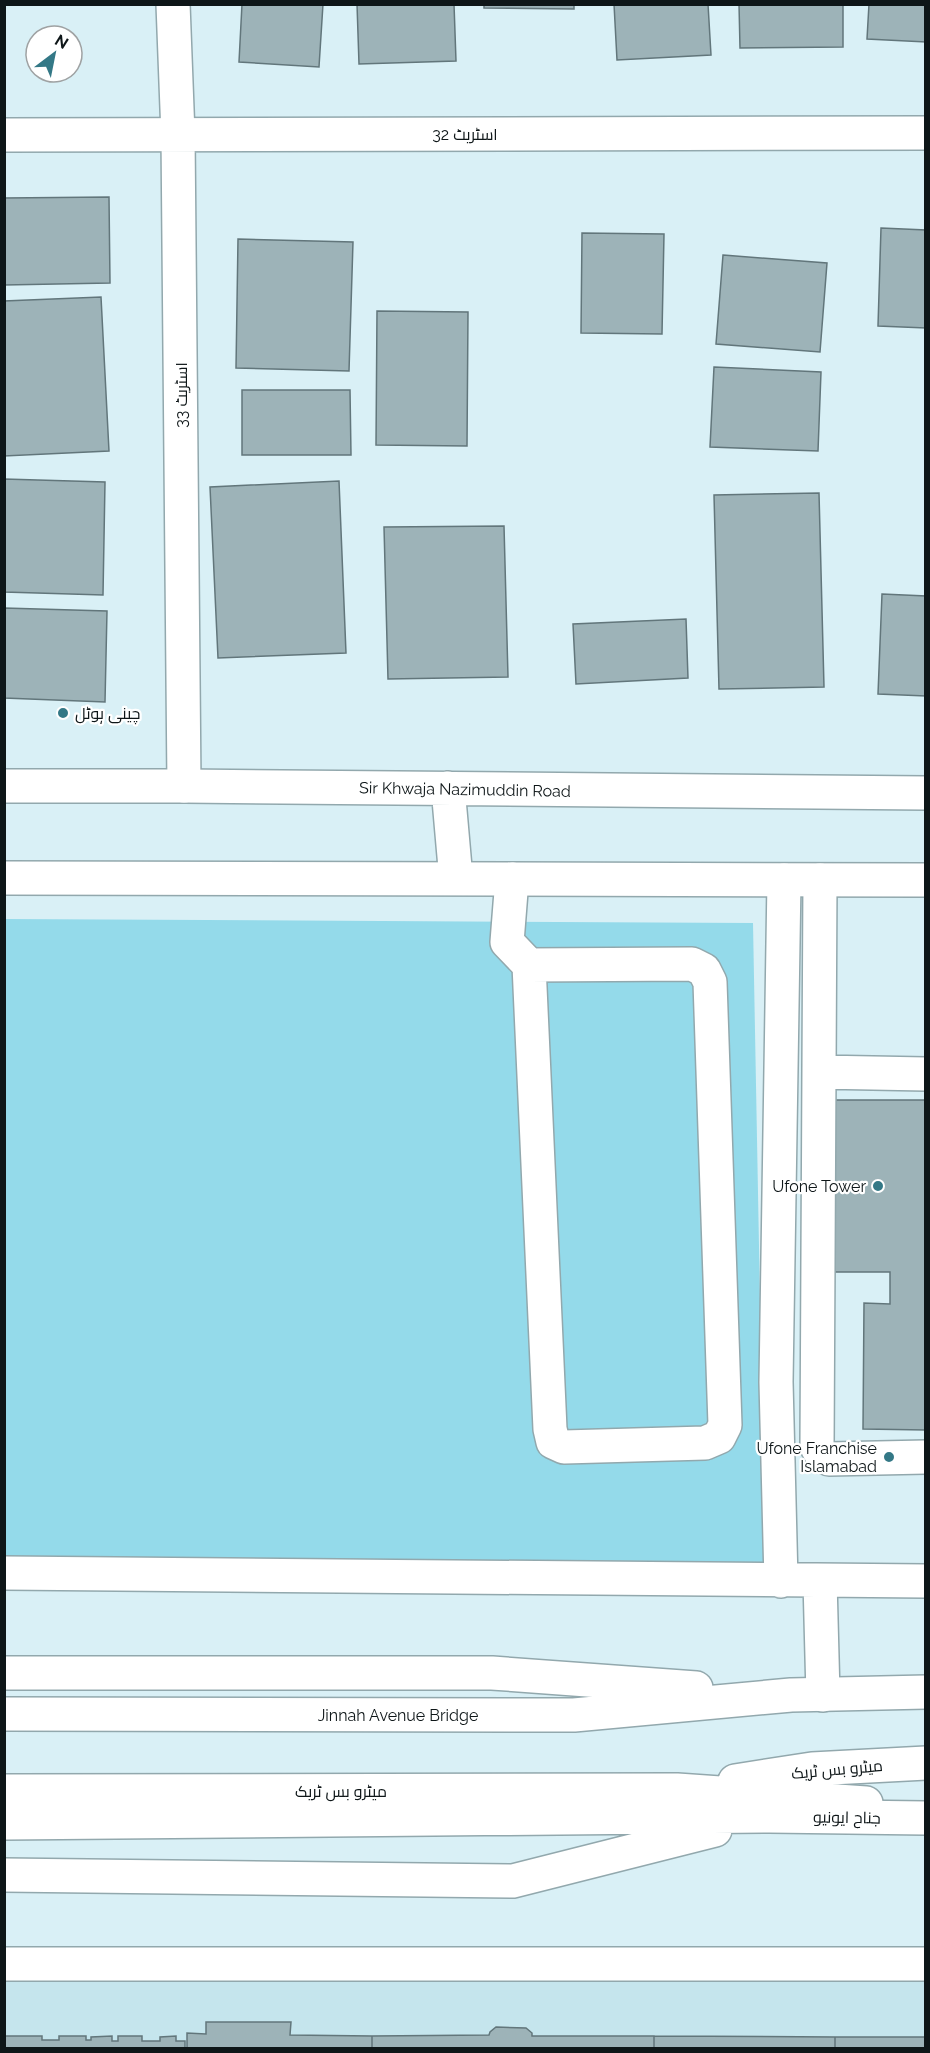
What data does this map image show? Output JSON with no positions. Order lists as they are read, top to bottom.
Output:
{
  "streets": {
    "main road": [
      "اسٹریٹ 32",
      "اسٹریٹ 33",
      "Sir Khwaja Nazimuddin Road",
      "Jinnah Avenue Bridge",
      "میٹرو بس ٹریک",
      "جناح ایونیو"
    ]
  },
  "crossings": [
    ["اسٹریٹ 32", "اسٹریٹ 33"],
    ["اسٹریٹ 33", "Sir Khwaja Nazimuddin Road"]
  ],
  "places": ["چینی ہوٹل", "Ufone Tower", "Ufone Franchise Islamabad"],
  "north": "top right"
}
